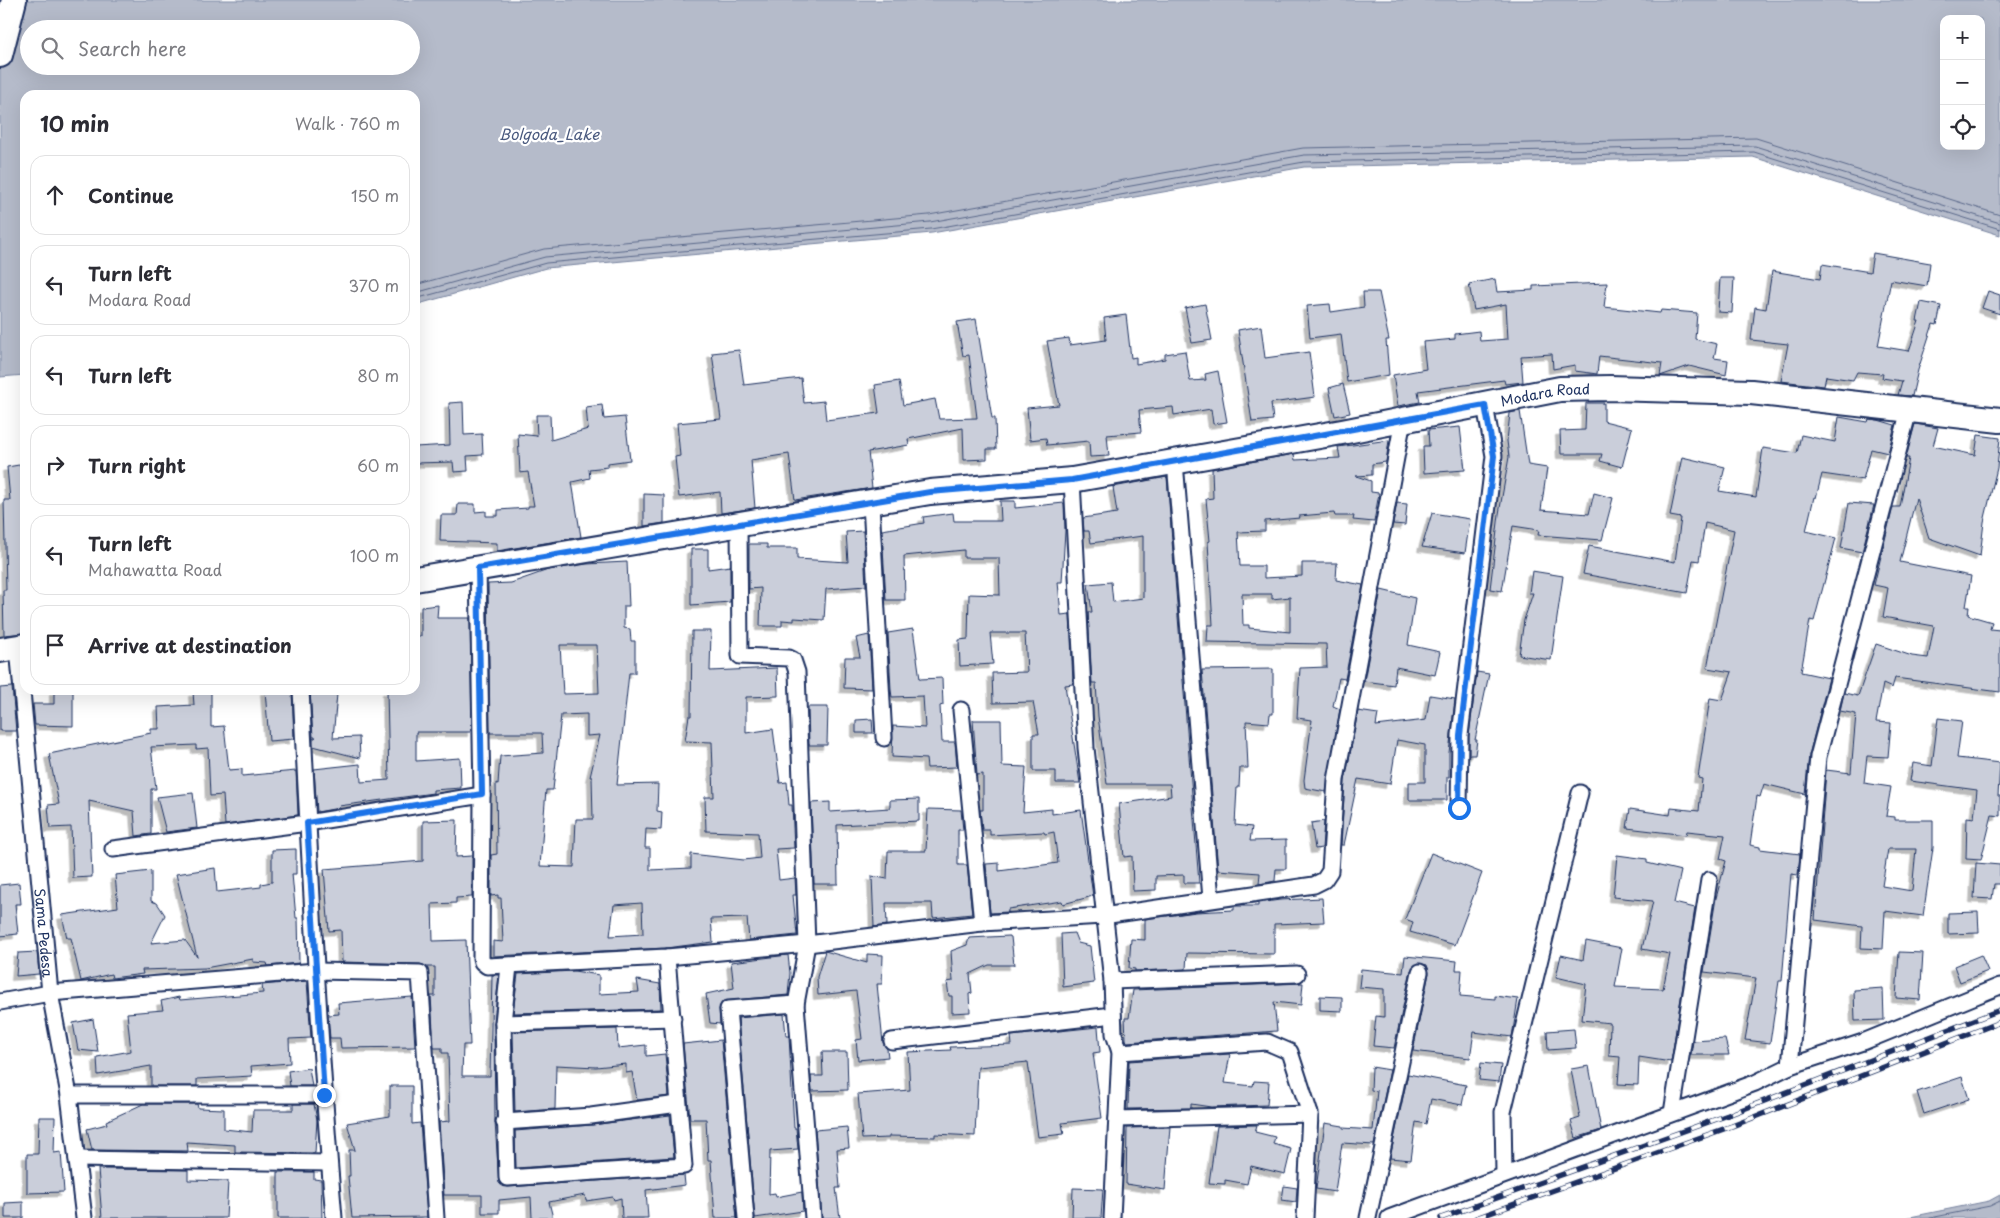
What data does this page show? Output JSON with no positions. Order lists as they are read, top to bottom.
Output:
{
  "streets": {
    "main road": ["Modara Road"],
    "street": ["Sama Pedesa"]
  },
  "water": ["Bolgoda_Lake"],
  "page": {
    "map_buttons": ["+", "−"],
    "search": "Search here",
    "heading": ["10 min", "Walk · 760 m"],
    "list": [
      ["Continue", "150 m"],
      ["Turn left", "Modara Road", "370 m"],
      ["Turn left", "80 m"],
      ["Turn right", "60 m"],
      ["Turn left", "Mahawatta Road", "100 m"],
      "Arrive at destination"
    ]
  }
}
